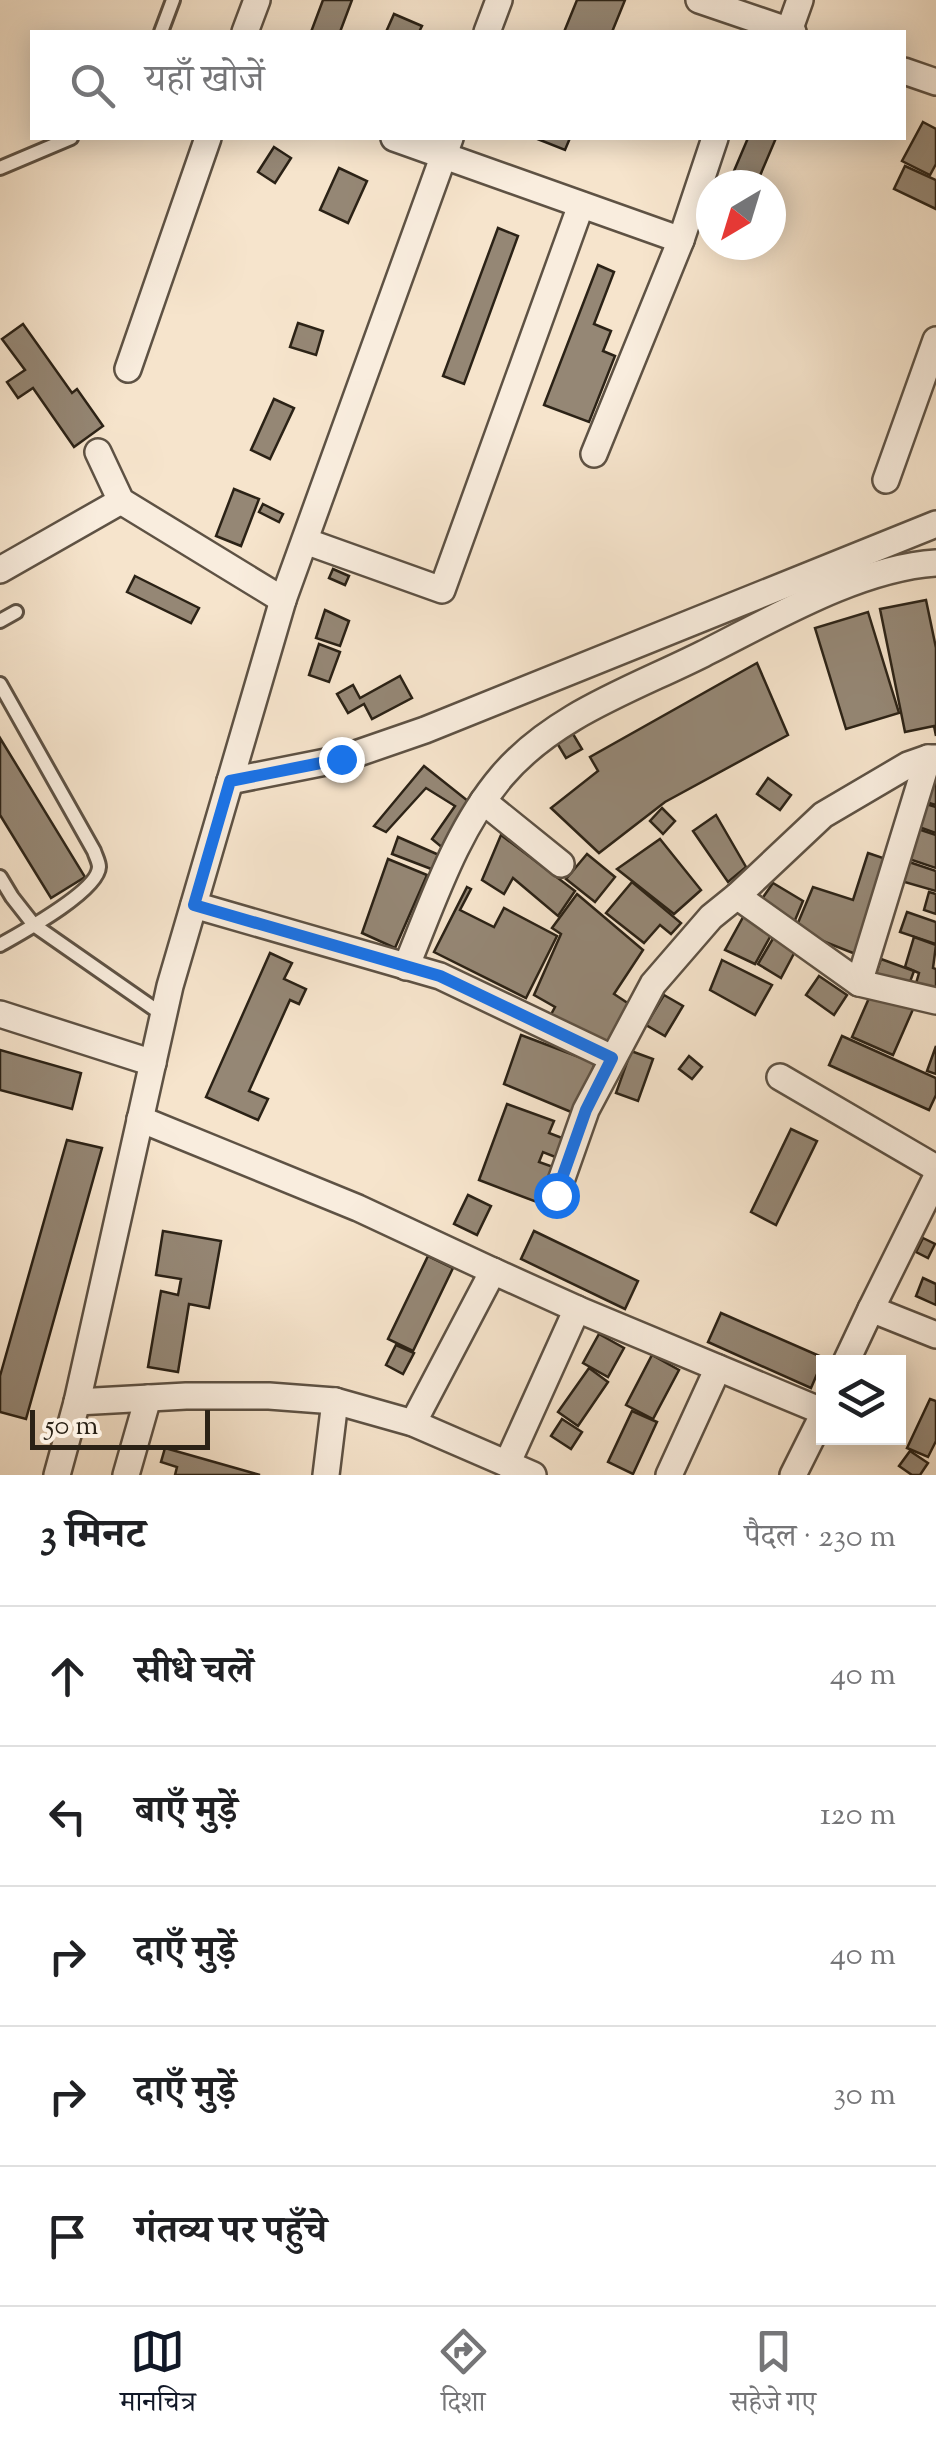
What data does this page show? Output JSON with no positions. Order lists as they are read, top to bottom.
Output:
{
  "scale_bar": "50 m",
  "north": "bottom left",
  "page": {
    "search": "यहाँ खोजें",
    "scale": "50 m",
    "heading": ["3 मिनट", "पैदल · 230 m"],
    "list": [
      ["सीधे चलें", "40 m"],
      ["बाएँ मुड़ें", "120 m"],
      ["दाएँ मुड़ें", "40 m"],
      ["दाएँ मुड़ें", "30 m"],
      "गंतव्य पर पहुँचे"
    ],
    "nav": ["मानचित्र", "दिशा", "सहेजे गए"]
  }
}
